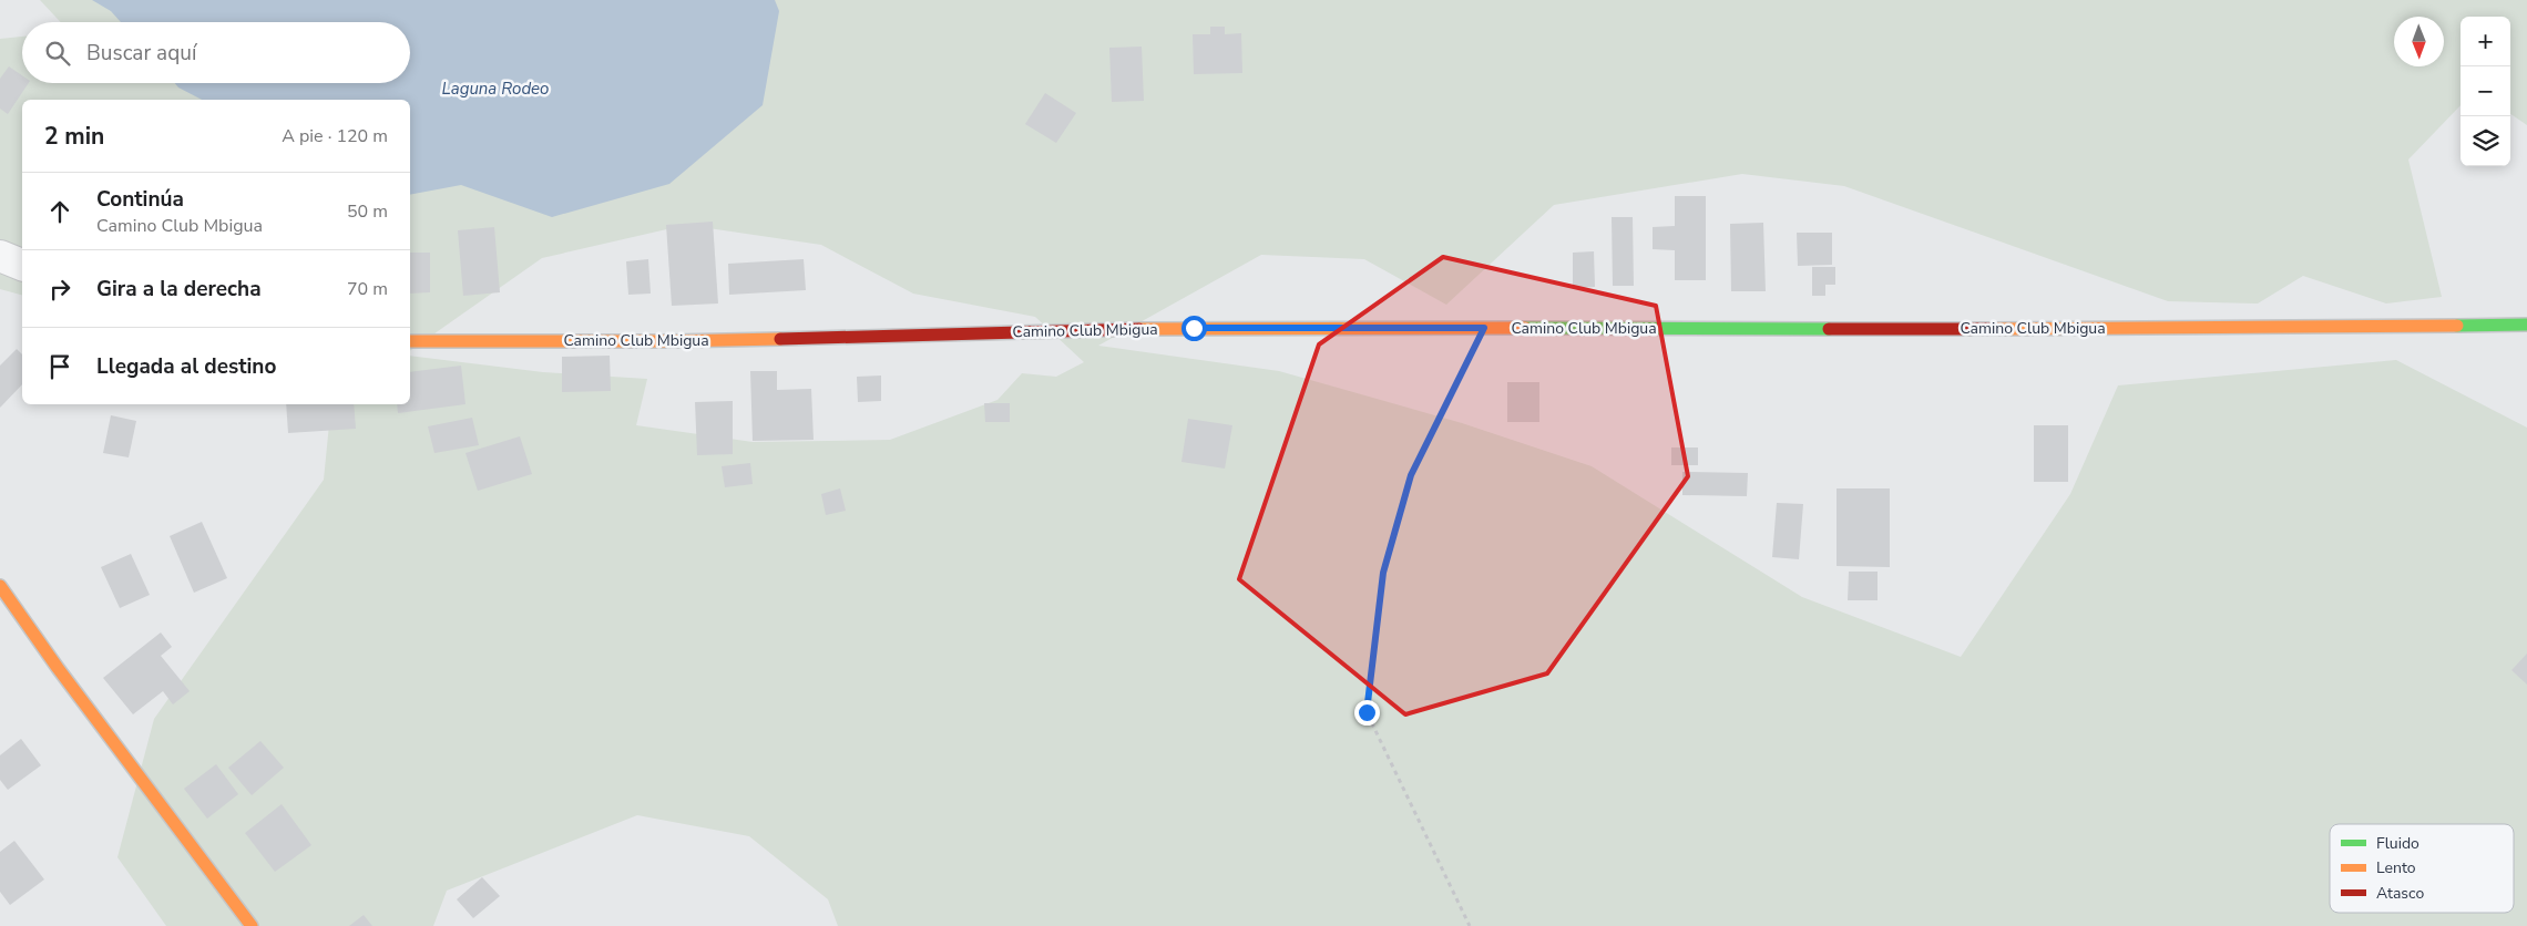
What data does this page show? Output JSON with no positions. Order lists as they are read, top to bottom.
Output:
{
  "streets": {
    "street": ["Camino Club Mbigua"]
  },
  "water": ["Laguna Rodeo"],
  "legend": ["Fluido", "Lento", "Atasco"],
  "north": "bottom",
  "page": {
    "map_buttons": ["+", "−"],
    "search": "Buscar aquí",
    "heading": ["2 min", "A pie · 120 m"],
    "list": [
      ["Continúa", "Camino Club Mbigua", "50 m"],
      ["Gira a la derecha", "70 m"],
      "Llegada al destino"
    ]
  }
}
